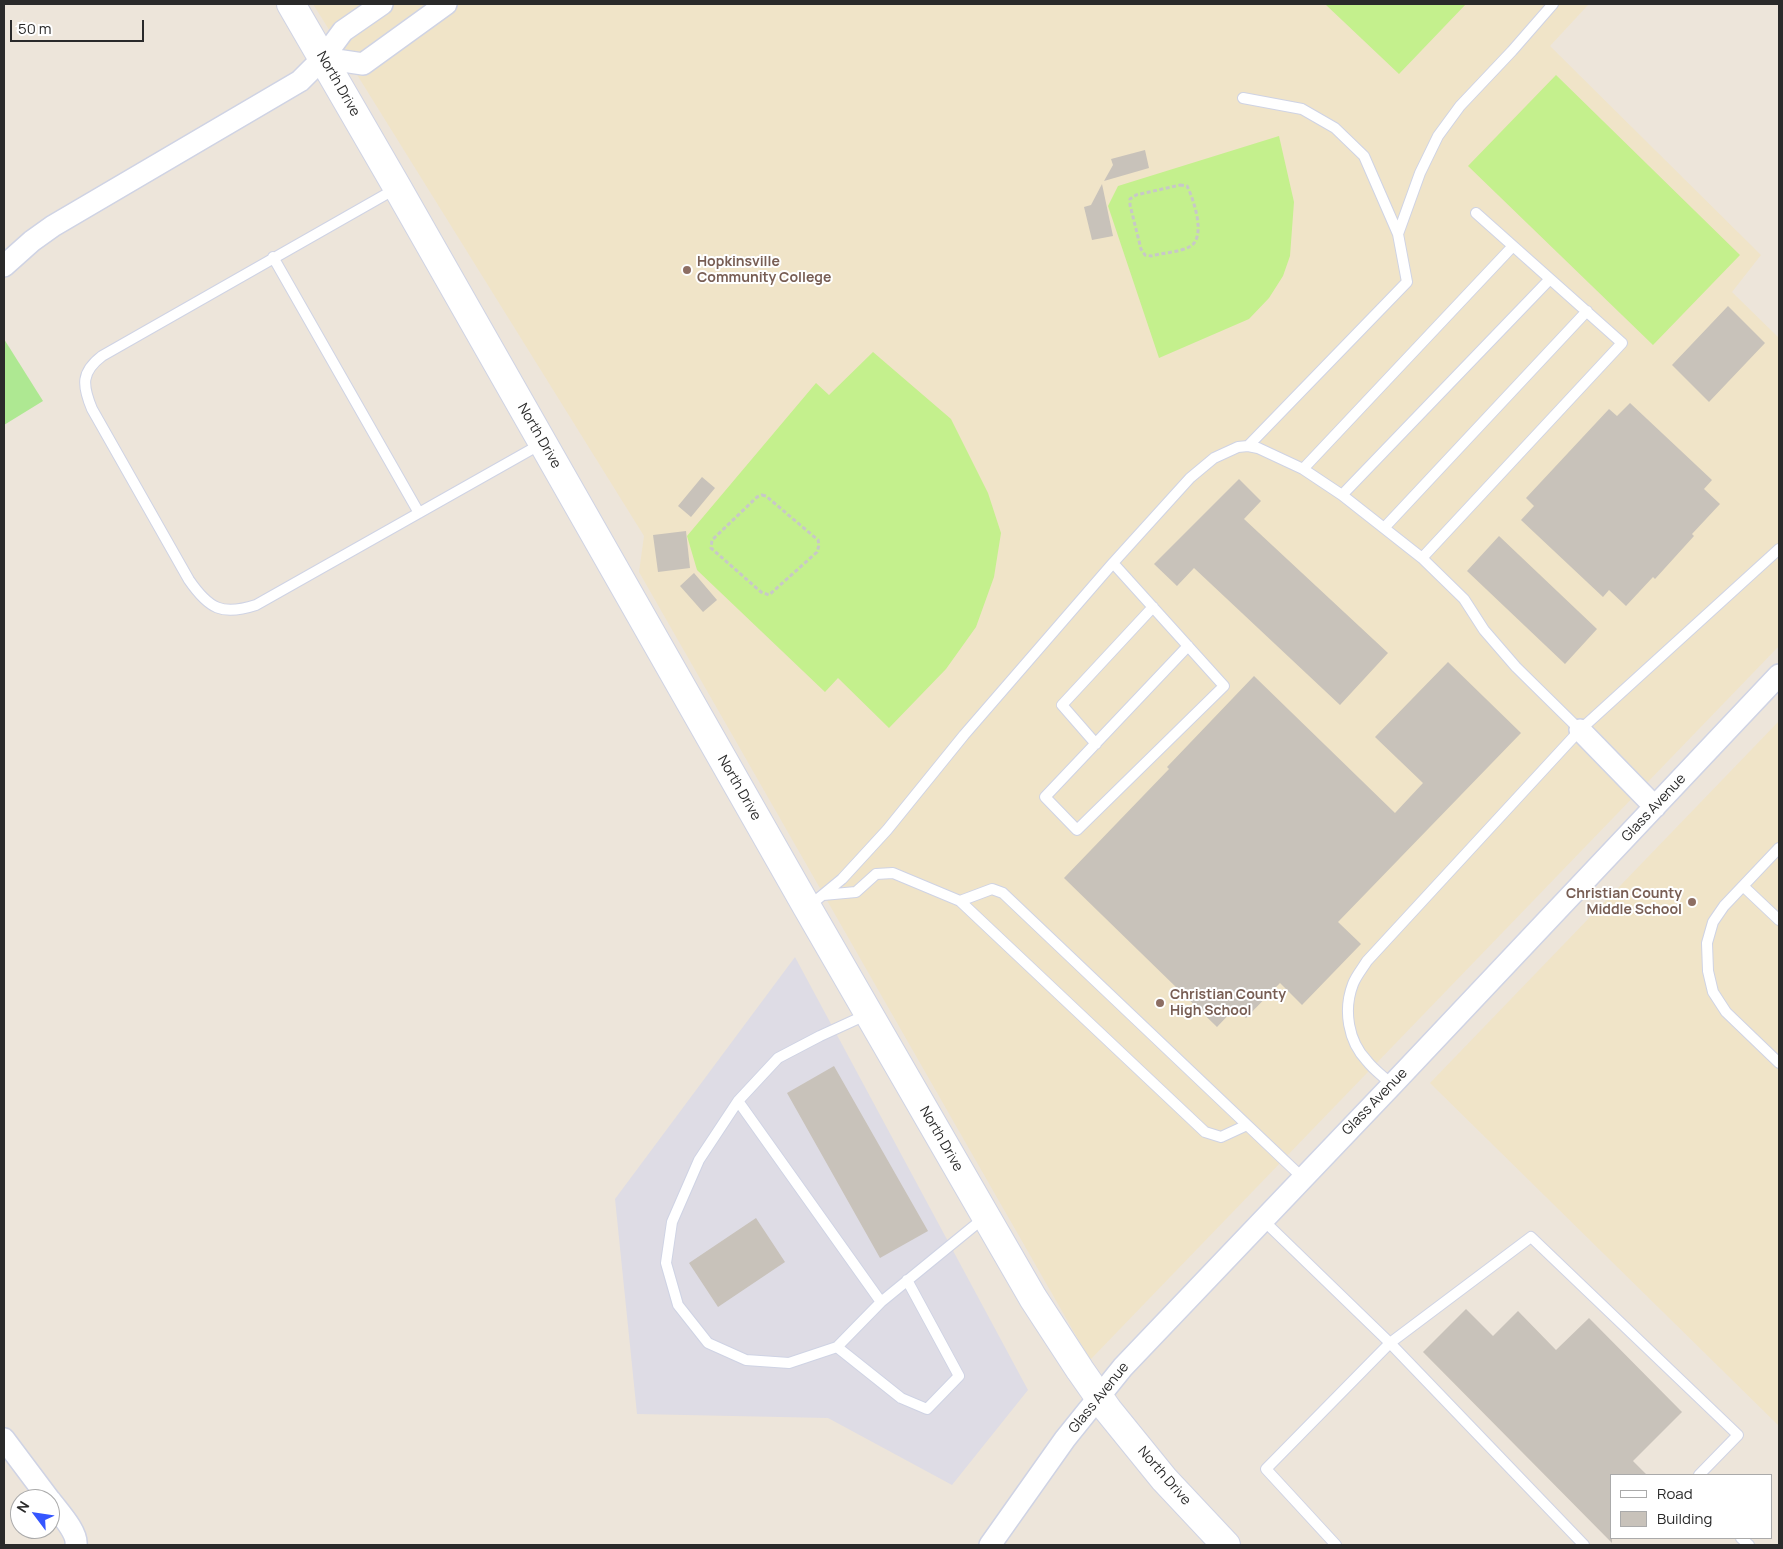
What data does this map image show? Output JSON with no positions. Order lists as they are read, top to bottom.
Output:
{
  "streets": {
    "main road": ["North Drive"],
    "street": ["Glass Avenue"]
  },
  "crossings": [
    ["North Drive", "Glass Avenue"]
  ],
  "places": ["Hopkinsville Community College", "Christian County Middle School", "Christian County High School"],
  "legend": ["Road", "Building"],
  "scale_bar": "50 m",
  "north": "top left"
}
